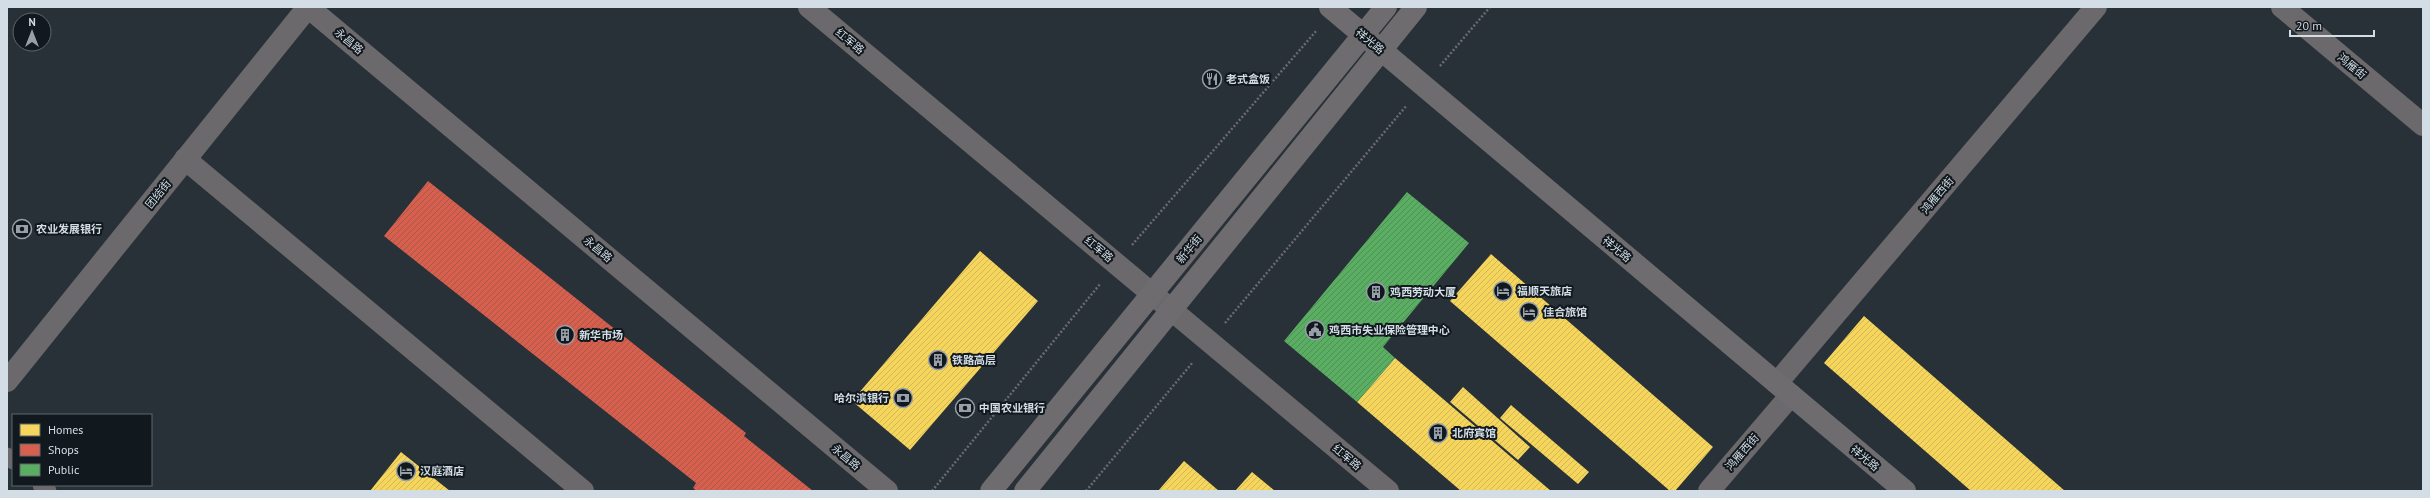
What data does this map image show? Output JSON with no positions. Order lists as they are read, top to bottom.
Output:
{
  "streets": {
    "street": [
      "永昌路",
      "红军路",
      "祥光路",
      "鸿雁街",
      "团结街",
      "鸿雁西街",
      "新华街"
    ]
  },
  "crossings": [
    ["永昌路", "团结街"],
    ["红军路", "新华街"],
    ["祥光路", "鸿雁西街"],
    ["祥光路", "新华街"]
  ],
  "places": {
    "restaurant": ["老式盒饭"],
    "bank": ["农业发展银行", "哈尔滨银行", "中国农业银行"],
    "hotel": ["福顺天旅店", "佳合旅馆", "汉庭酒店"],
    "building": [
      "鸡西劳动大厦",
      "新华市场",
      "铁路高层",
      "北府宾馆"
    ],
    "public building": ["鸡西市失业保险管理中心"]
  },
  "legend": ["Homes", "Shops", "Public"],
  "scale_bar": "20 m",
  "north": "top"
}
